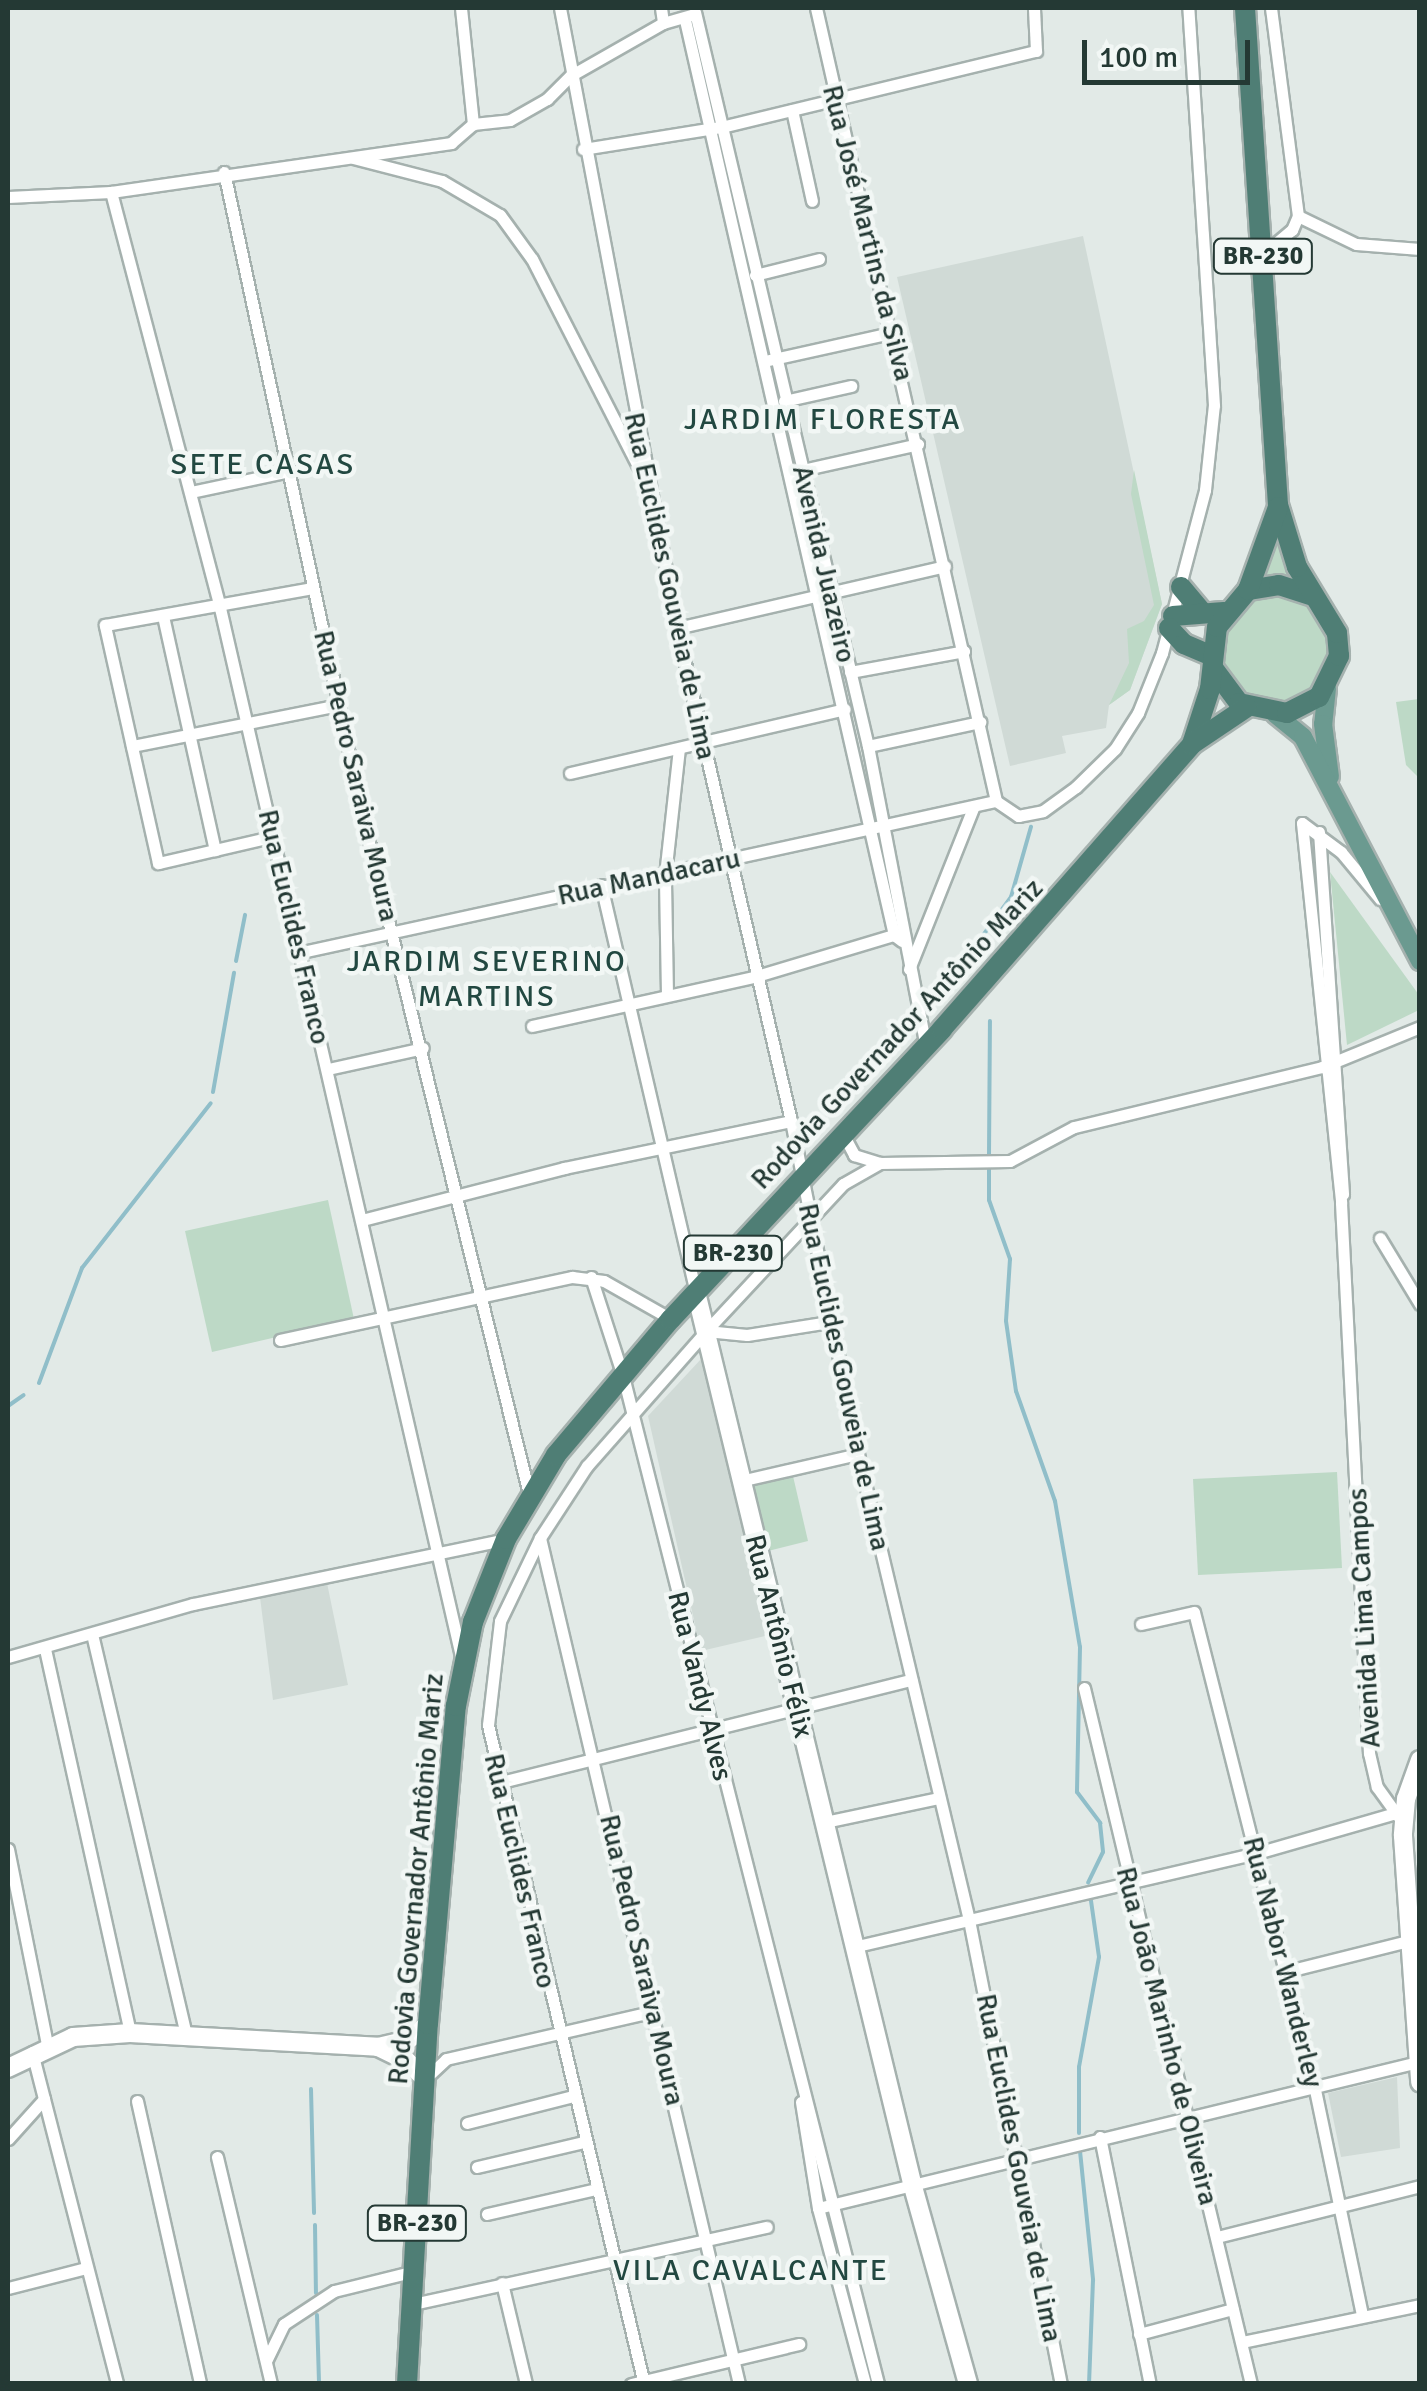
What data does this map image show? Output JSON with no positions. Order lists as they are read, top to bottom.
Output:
{
  "streets": {
    "highway": ["BR-230", "Rodovia Governador Antônio Mariz"],
    "main road": ["Avenida Lima Campos", "Rua Antônio Félix"],
    "street": [
      "Rua José Martins da Silva",
      "Avenida Juazeiro",
      "Rua Euclides Gouveia de Lima",
      "Rua Pedro Saraiva Moura",
      "Rua Mandacaru",
      "Rua Euclides Franco",
      "Rua Vandy Alves",
      "Rua Nabor Wanderley",
      "Rua João Marinho de Oliveira"
    ]
  },
  "crossings": [
    ["Rua José Martins da Silva", "Rua Mandacaru"],
    ["BR-230", "Rodovia Governador Antônio Mariz"],
    ["Avenida Juazeiro", "Rua Mandacaru"],
    ["Avenida Juazeiro", "Rodovia Governador Antônio Mariz"],
    ["Rua Euclides Gouveia de Lima", "Rua Mandacaru"],
    ["Rua Euclides Gouveia de Lima", "Rua Euclides Franco"],
    ["Rua Euclides Gouveia de Lima", "Rodovia Governador Antônio Mariz"],
    ["Rua Pedro Saraiva Moura", "Rua Mandacaru"],
    ["Rua Pedro Saraiva Moura", "Rua Euclides Franco"],
    ["Rua Pedro Saraiva Moura", "Rodovia Governador Antônio Mariz"],
    ["Rua Mandacaru", "Rua Euclides Franco"],
    ["Rua Mandacaru", "Rua Antônio Félix"],
    ["Rua Euclides Franco", "Rodovia Governador Antônio Mariz"],
    ["Rua Euclides Franco", "Rua Antônio Félix"],
    ["Rua Euclides Franco", "Rua Vandy Alves"],
    ["Rodovia Governador Antônio Mariz", "Rua Antônio Félix"],
    ["Rodovia Governador Antônio Mariz", "Rua Vandy Alves"]
  ],
  "districts": [
    "JARDIM FLORESTA",
    "SETE CASAS",
    "JARDIM SEVERINO MARTINS",
    "VILA CAVALCANTE"
  ],
  "scale_bar": "100 m"
}
